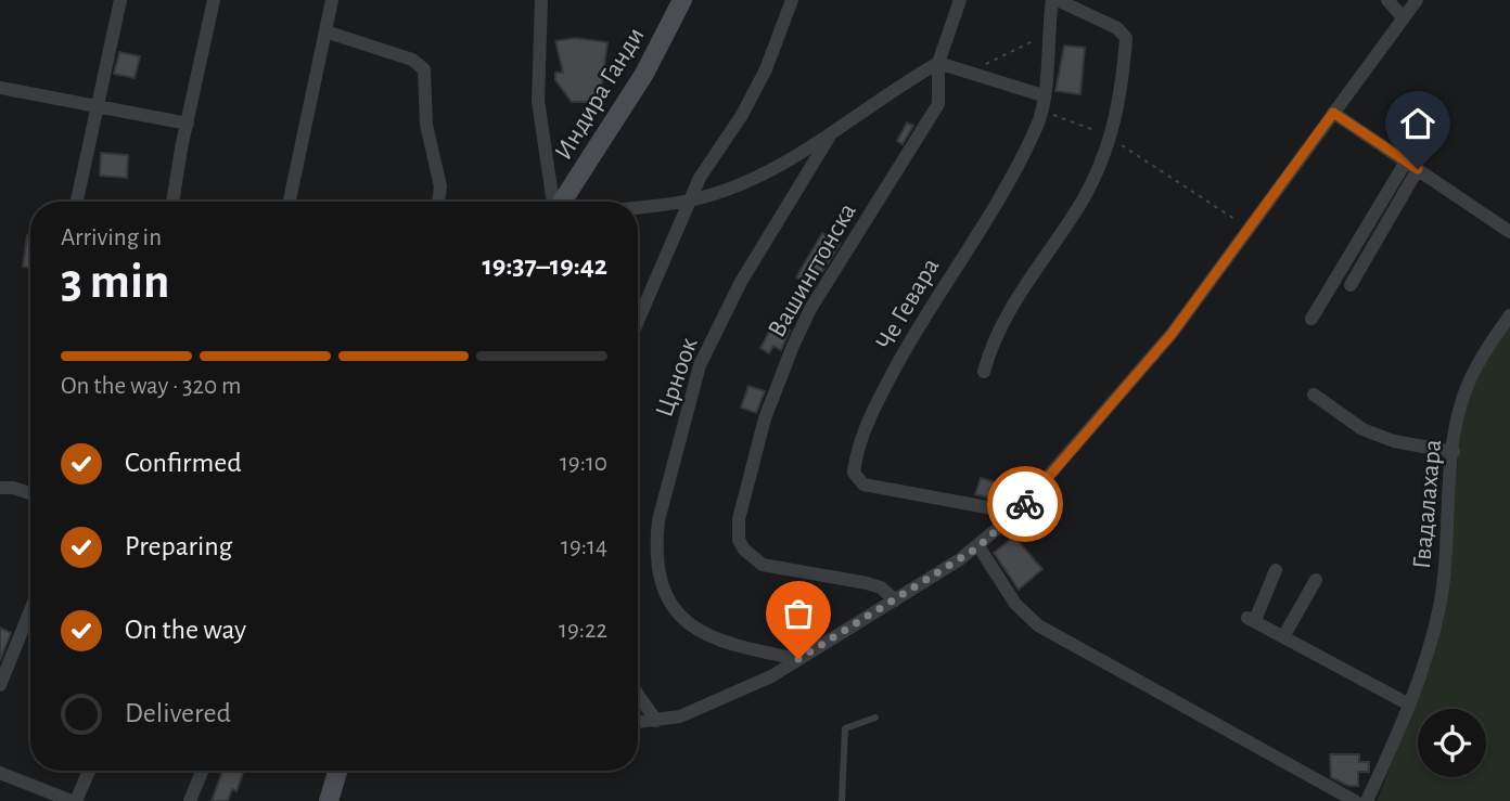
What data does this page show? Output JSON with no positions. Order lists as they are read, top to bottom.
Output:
{
  "streets": {
    "street": [
      "Индира Ганди",
      "Вашингтонска",
      "Че Гевара",
      "Црноок",
      "Гвадалахара"
    ]
  },
  "page": {
    "heading": ["3 min", "Arriving in", "19:37–19:42"],
    "bar": "On the way · 320 m",
    "list": [
      ["Confirmed", "19:10"],
      ["Preparing", "19:14"],
      ["On the way", "19:22"],
      "Delivered"
    ]
  }
}
